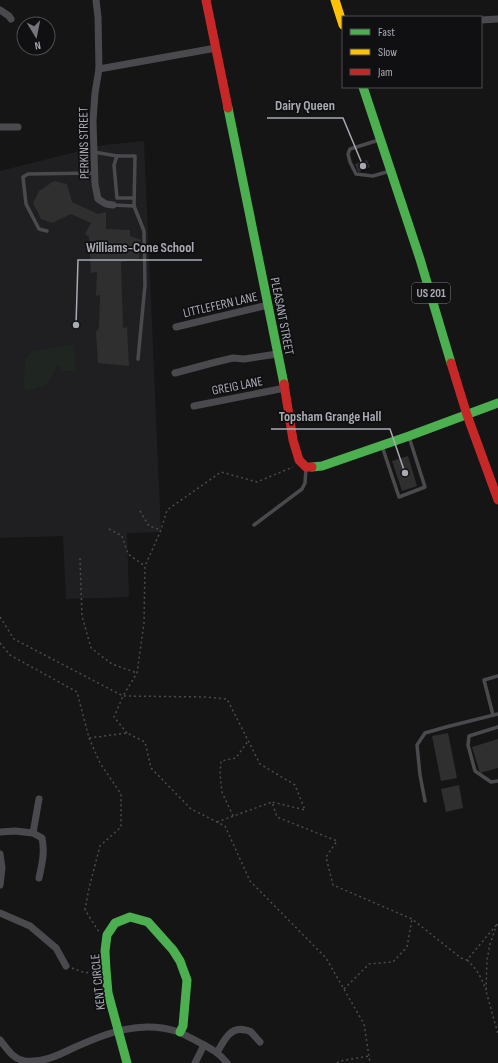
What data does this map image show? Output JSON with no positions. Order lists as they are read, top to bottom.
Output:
{
  "streets": {
    "street": [
      "PERKINS STREET",
      "US 201",
      "LITTLEFERN LANE",
      "PLEASANT STREET",
      "GREIG LANE",
      "KENT CIRCLE"
    ]
  },
  "crossings": [
    ["LITTLEFERN LANE", "PLEASANT STREET"],
    ["PLEASANT STREET", "GREIG LANE"]
  ],
  "places": ["Dairy Queen", "Williams-Cone School", "Topsham Grange Hall"],
  "legend": ["Fast", "Slow", "Jam"],
  "north": "bottom"
}
